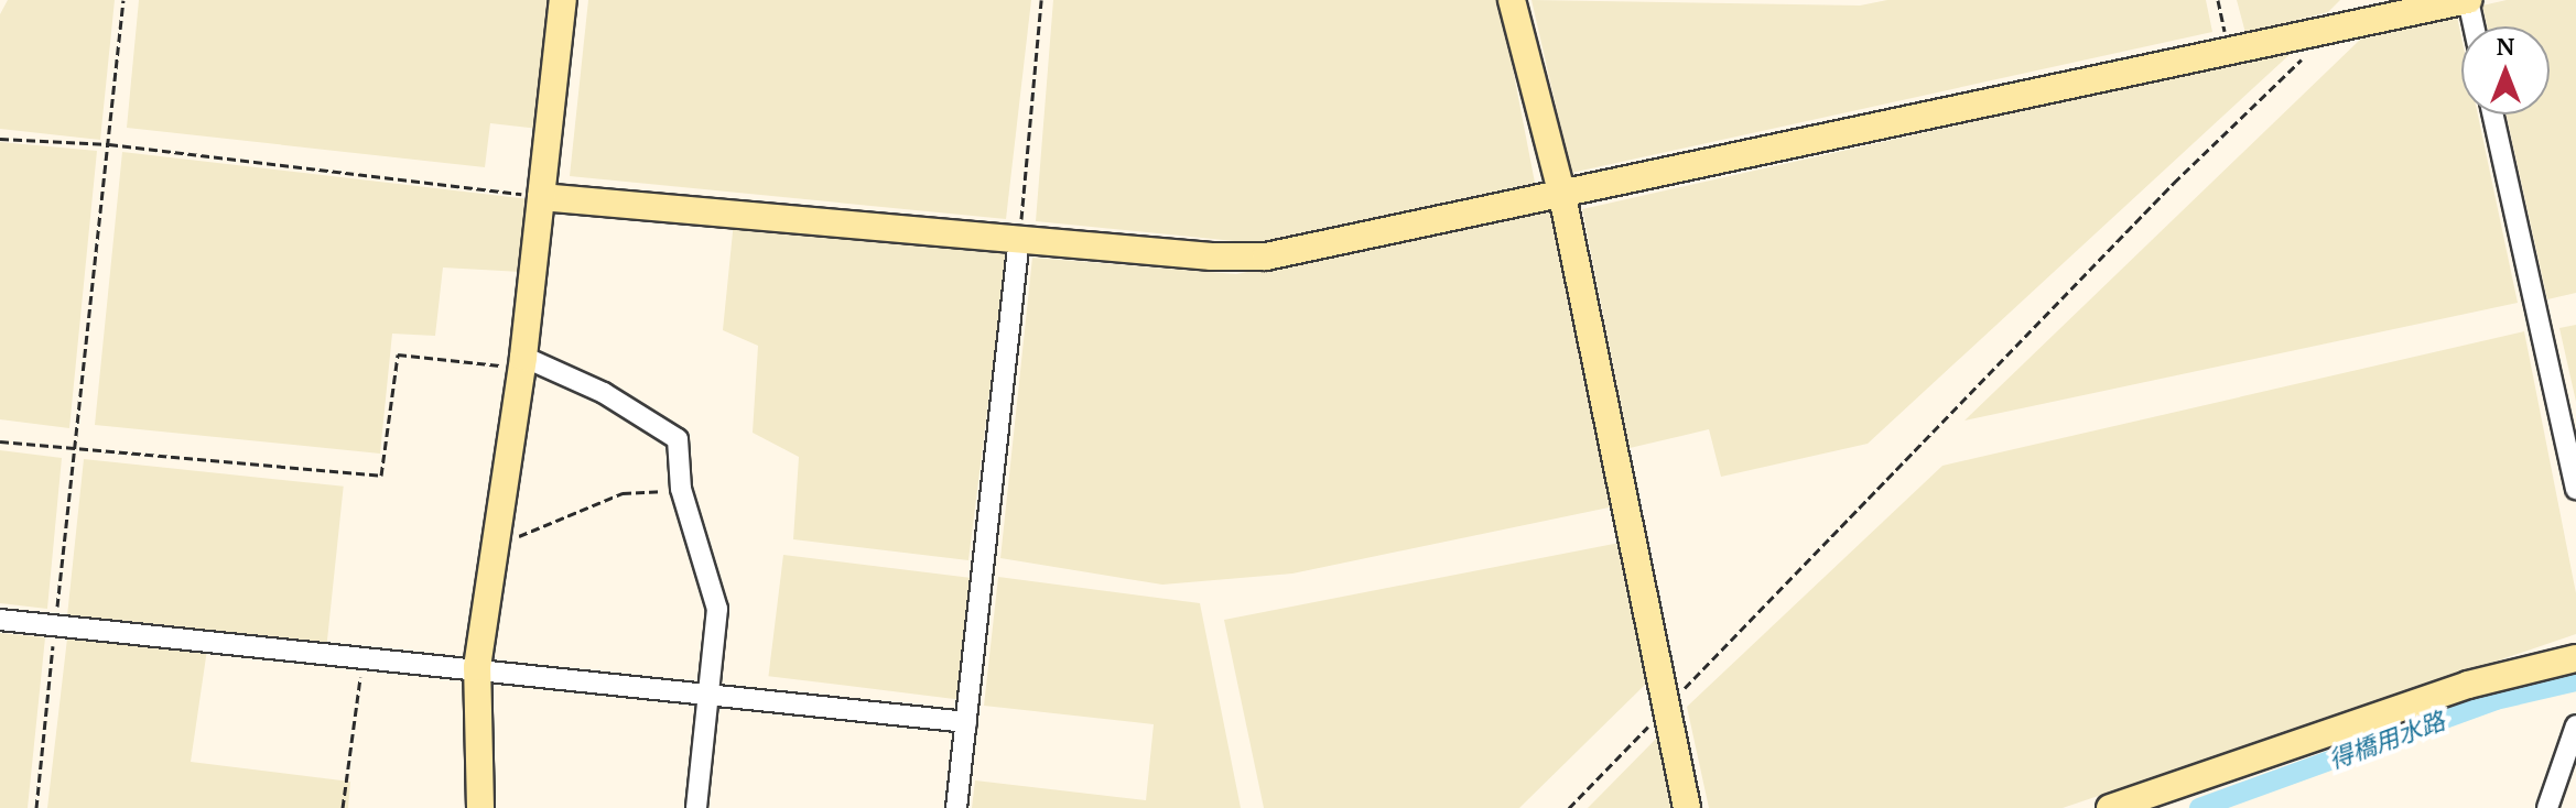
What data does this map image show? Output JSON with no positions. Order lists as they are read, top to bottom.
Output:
{
  "water": ["得橋用水路"],
  "north": "top"
}
